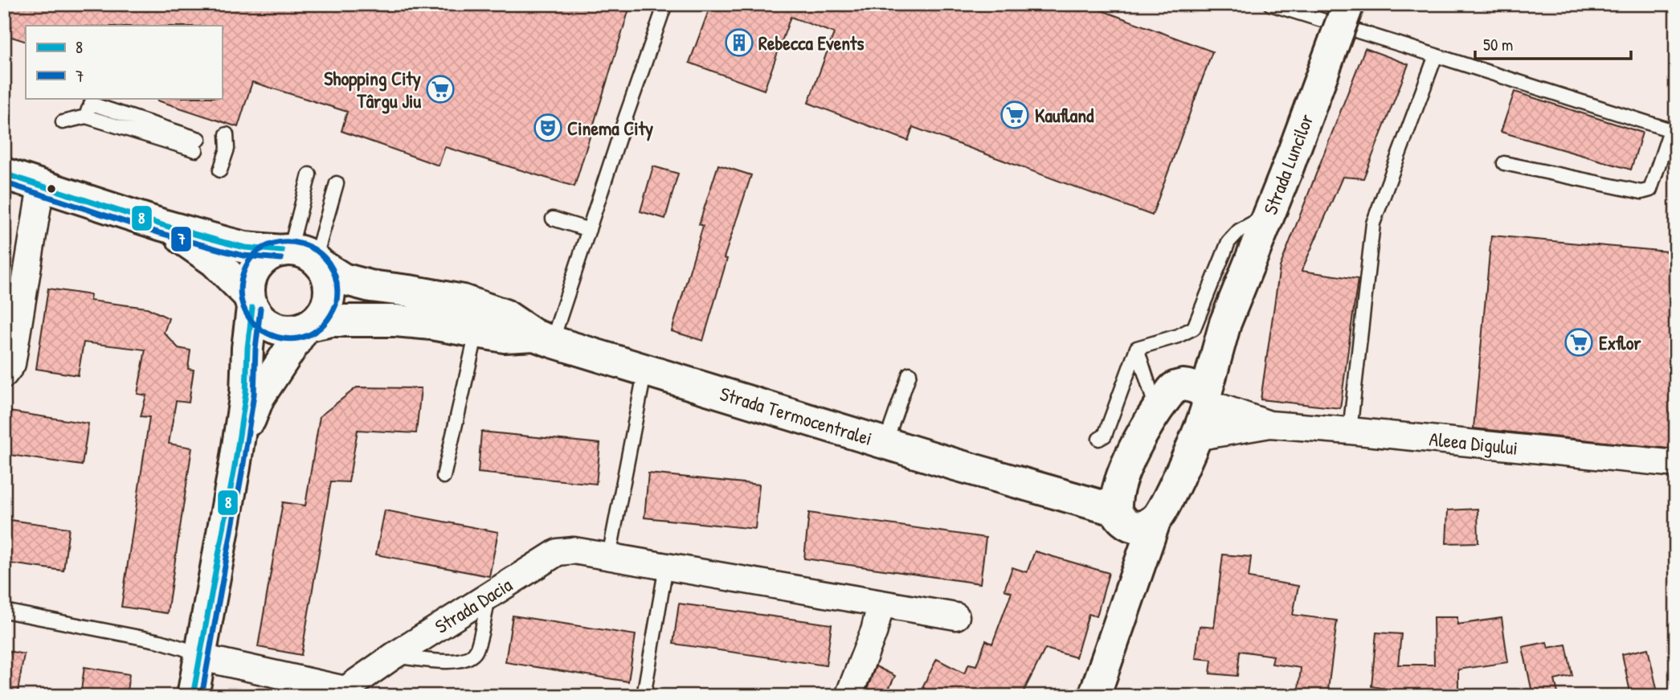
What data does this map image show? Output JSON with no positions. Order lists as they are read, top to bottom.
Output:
{
  "streets": {
    "main road": ["Strada Luncilor", "Strada Termocentralei"],
    "street": ["Aleea Digului", "Strada Dacia"]
  },
  "crossings": [
    ["Strada Luncilor", "Strada Termocentralei"],
    ["Strada Luncilor", "Aleea Digului"]
  ],
  "places": {
    "building": ["Rebecca Events"],
    "supermarket": ["Shopping City Târgu Jiu", "Kaufland", "Exflor"],
    "theatre": ["Cinema City"]
  },
  "lines": ["transit line 8", "transit line 7"],
  "legend": ["8", "7"],
  "scale_bar": "50 m"
}
